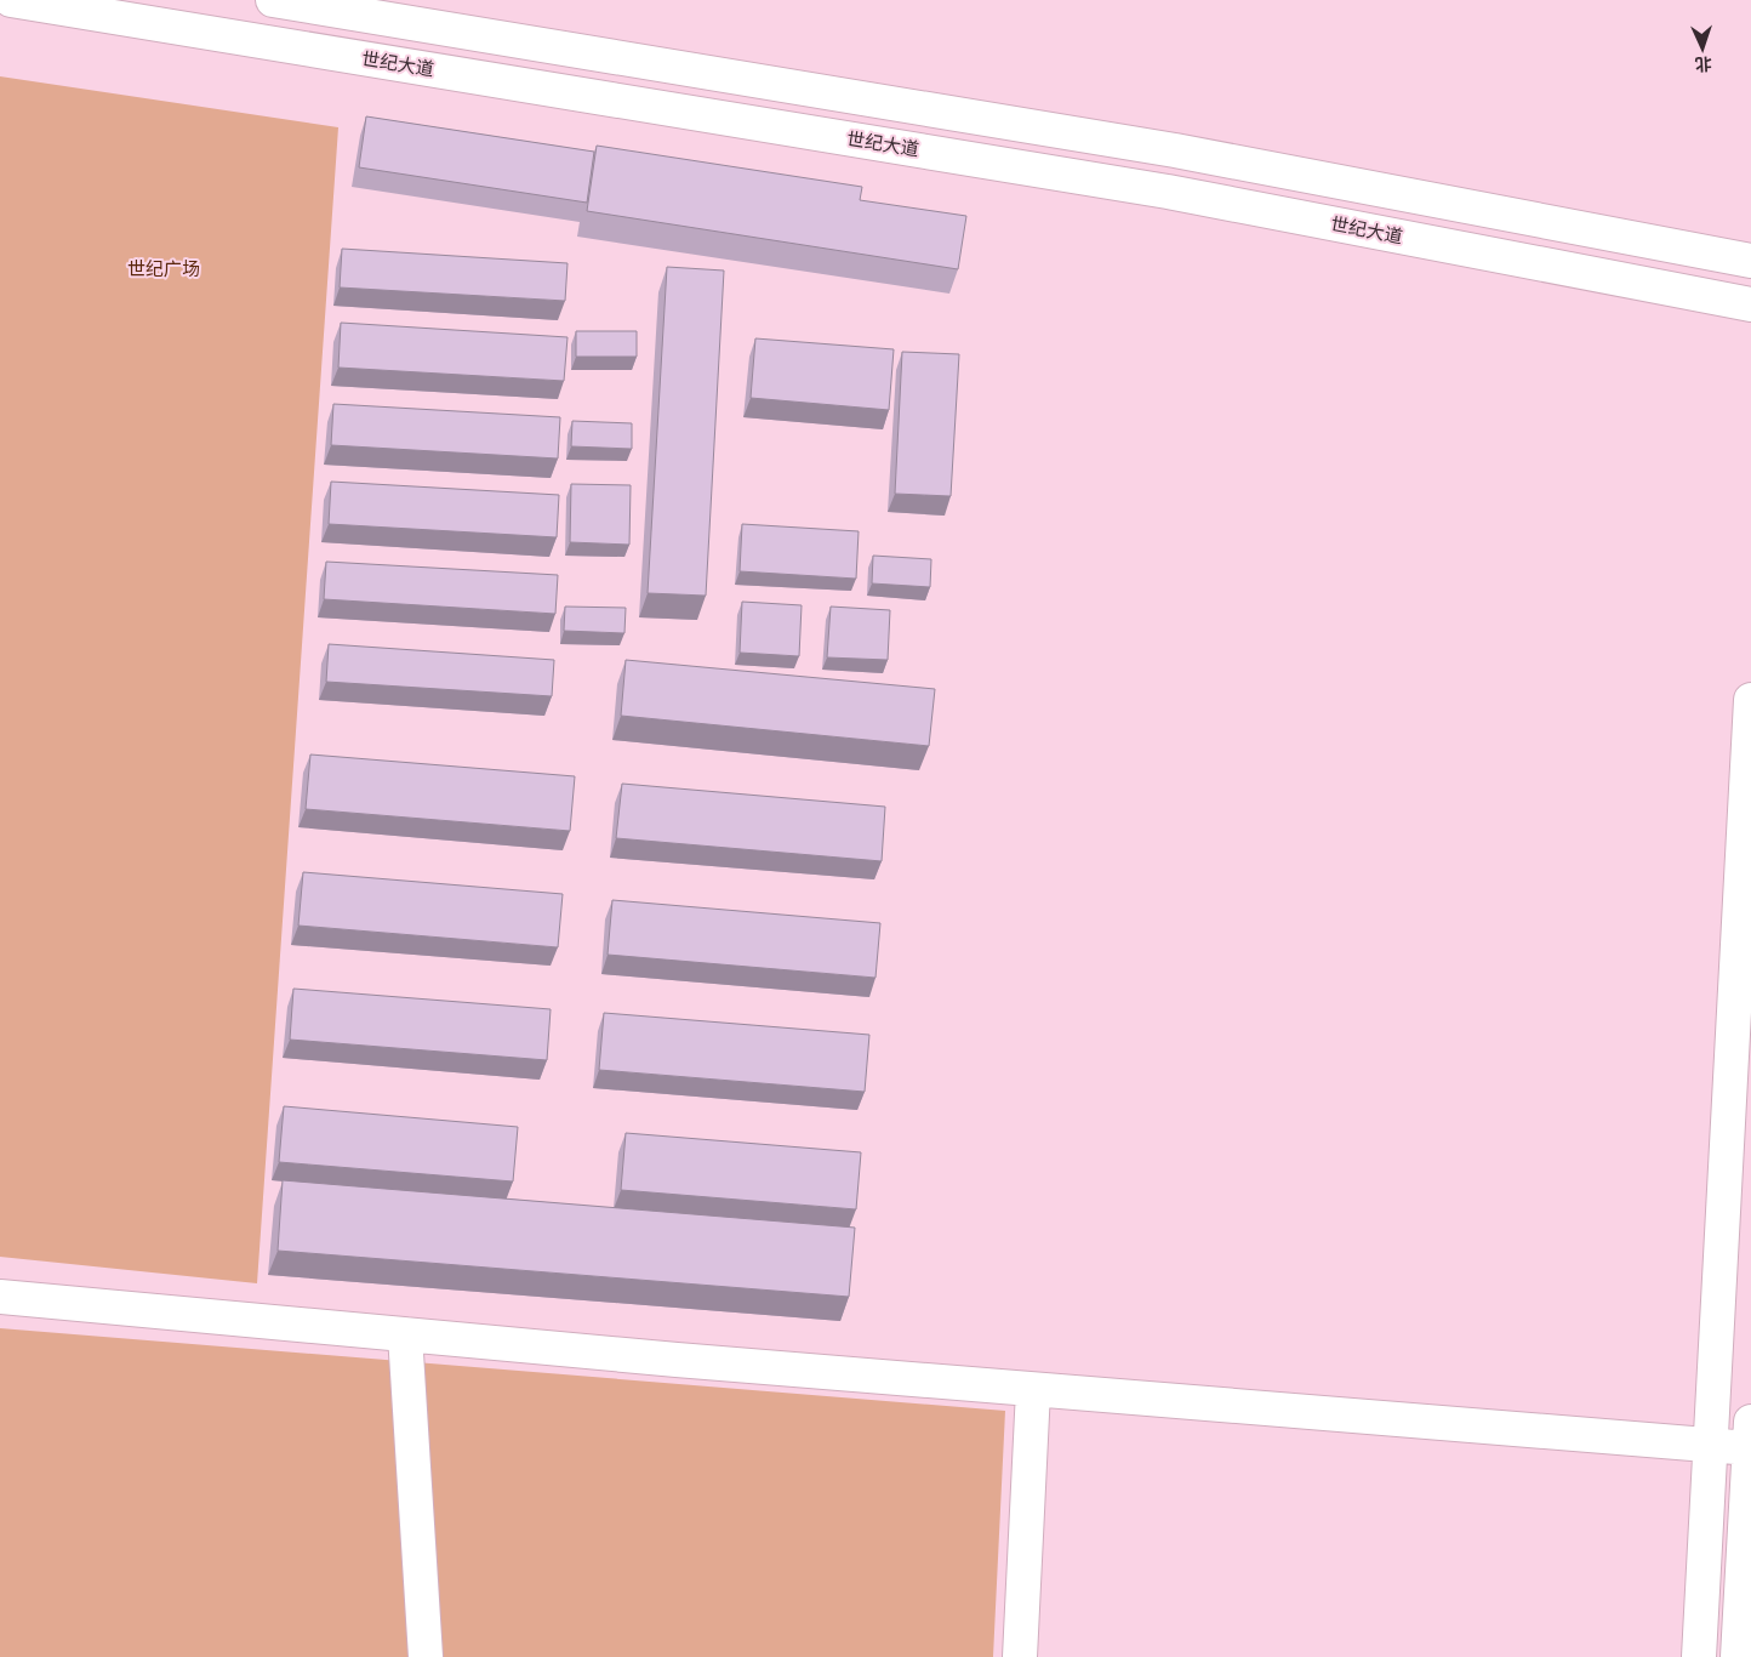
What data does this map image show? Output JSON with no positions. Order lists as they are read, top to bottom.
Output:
{
  "streets": {
    "main road": ["世纪大道"]
  },
  "parks": ["世纪广场"],
  "north": "bottom"
}
